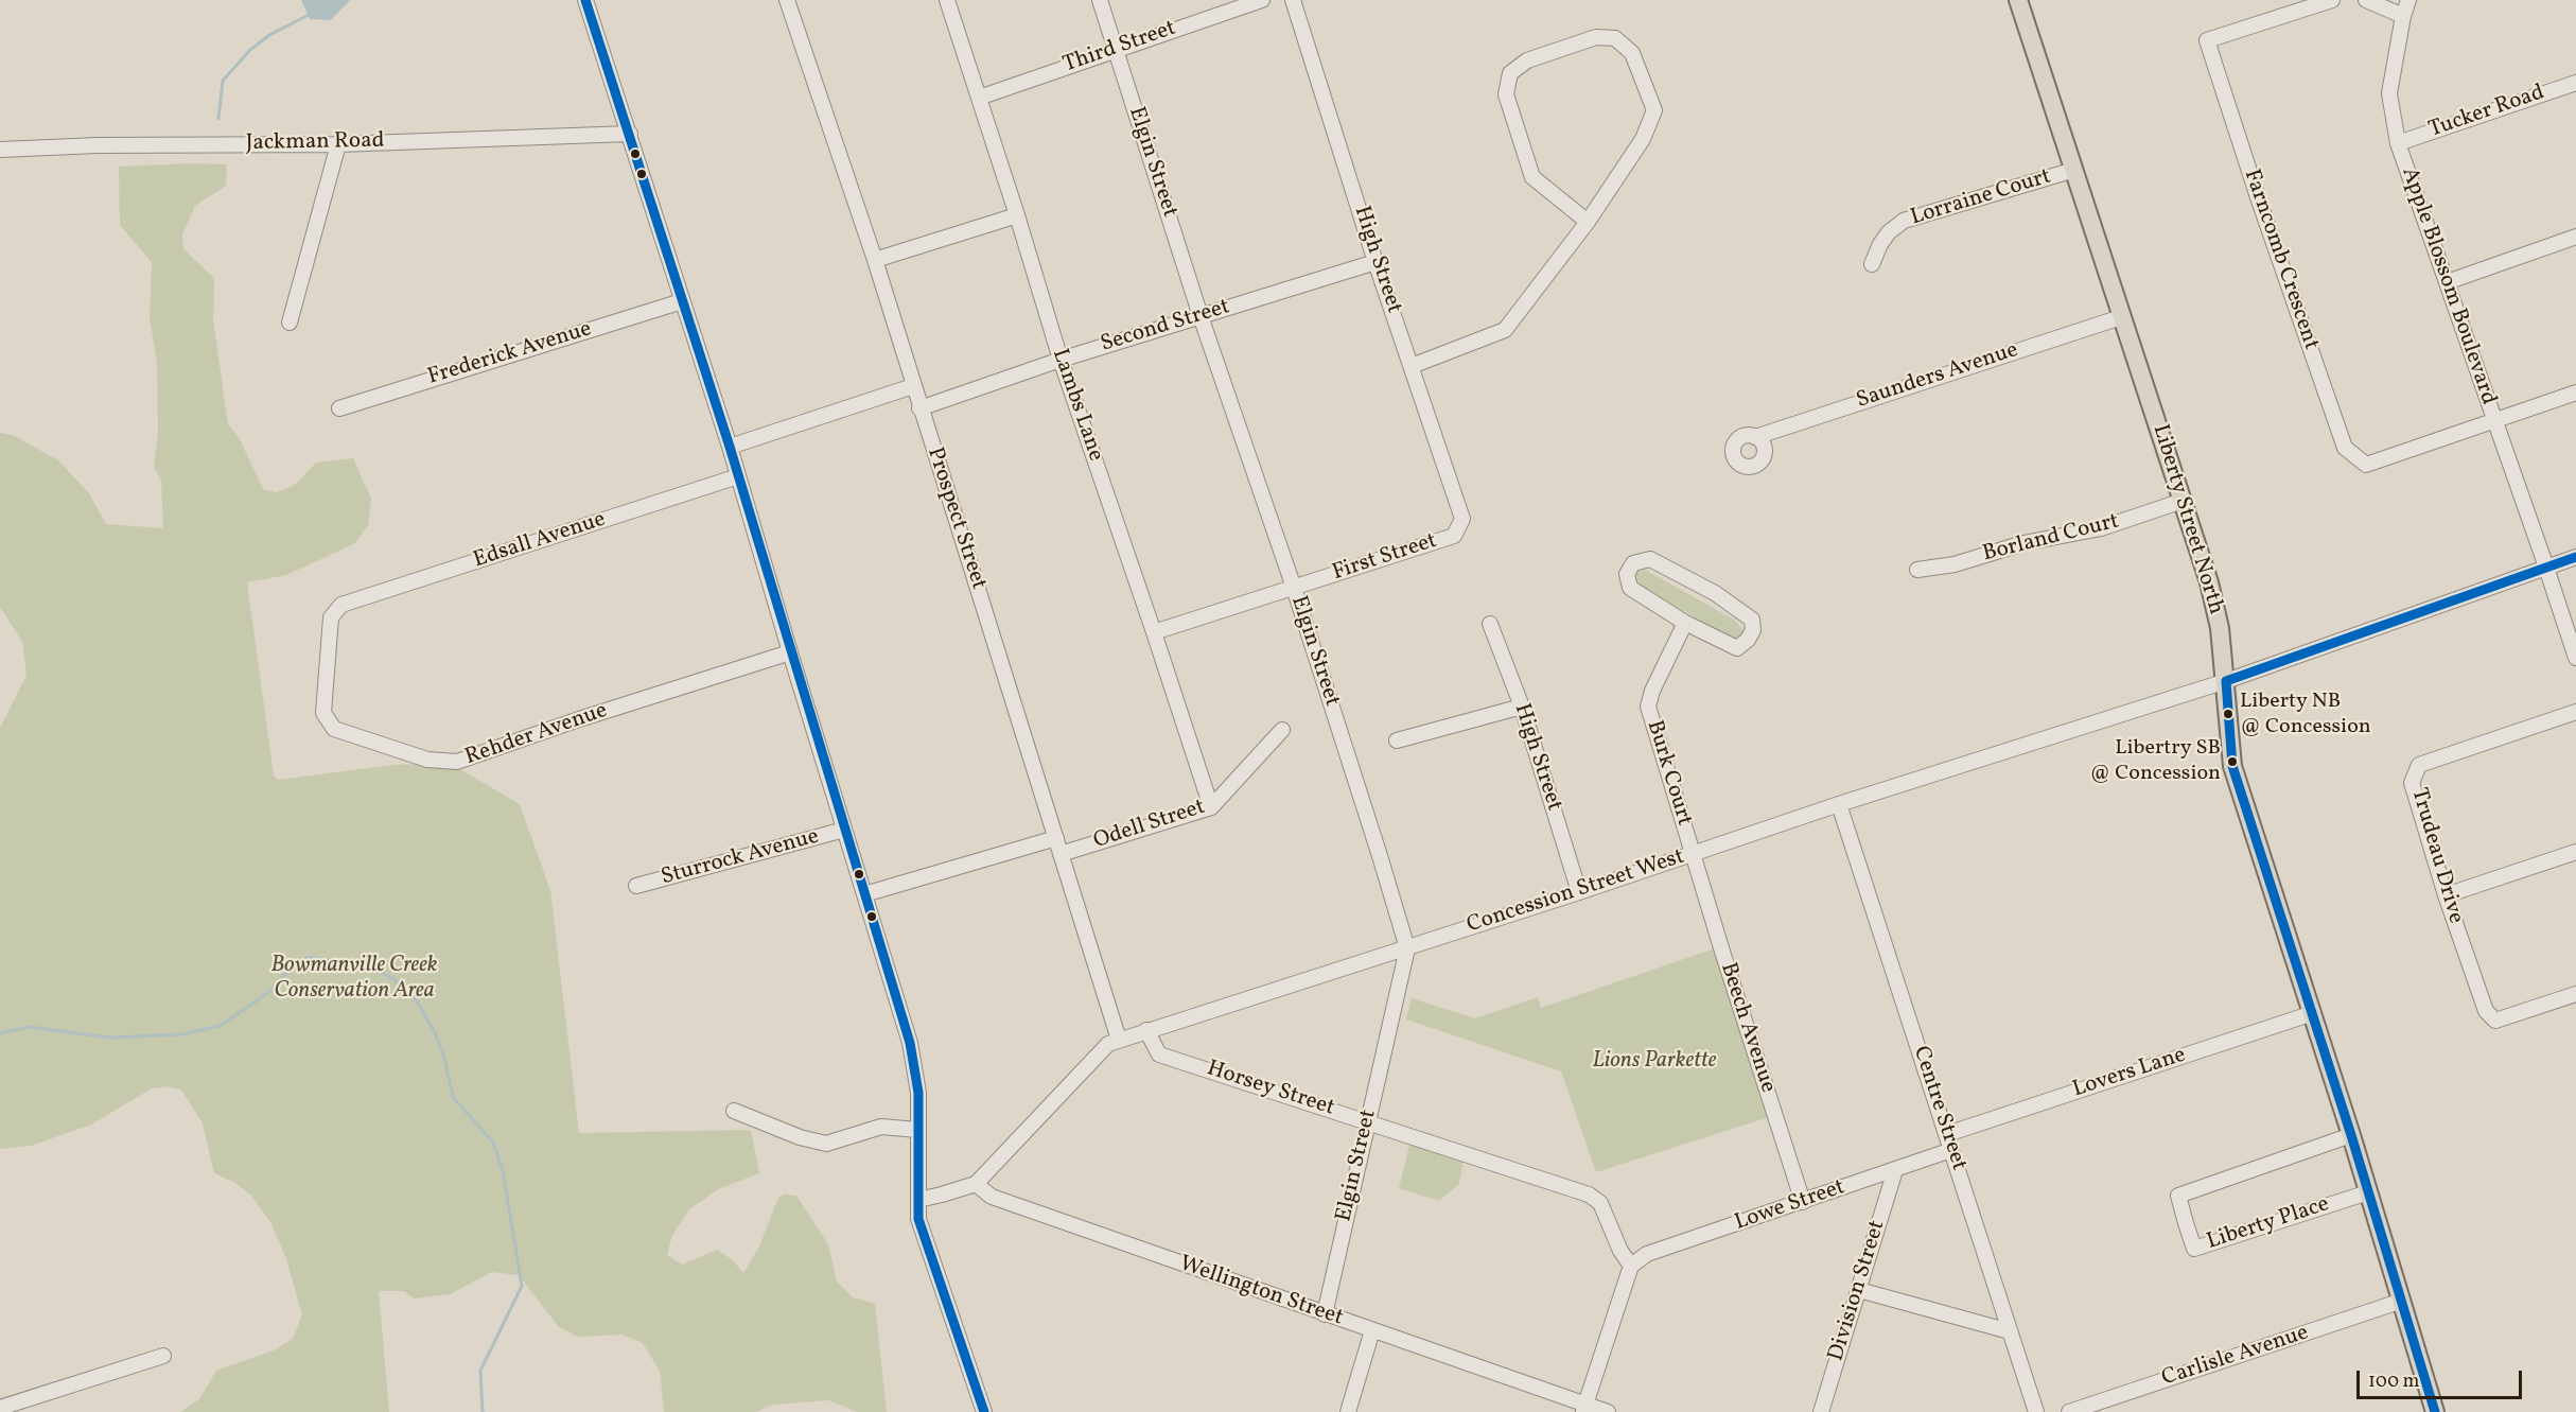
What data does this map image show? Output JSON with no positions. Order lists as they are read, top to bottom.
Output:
{
  "streets": {
    "main road": ["Liberty Street North"],
    "street": [
      "Third Street",
      "Tucker Road",
      "Jackman Road",
      "Elgin Street",
      "Lorraine Court",
      "High Street",
      "Farncomb Crescent",
      "Apple Blossom Boulevard",
      "Second Street",
      "Frederick Avenue",
      "Saunders Avenue",
      "Lambs Lane",
      "Prospect Street",
      "Borland Court",
      "Edsall Avenue",
      "First Street",
      "Rehder Avenue",
      "Burk Court",
      "Odell Street",
      "Trudeau Drive",
      "Sturrock Avenue",
      "Concession Street West",
      "Beech Avenue",
      "Lovers Lane",
      "Horsey Street",
      "Centre Street",
      "Lowe Street",
      "Liberty Place",
      "Division Street",
      "Wellington Street",
      "Carlisle Avenue"
    ]
  },
  "crossings": [
    ["Third Street", "Elgin Street"],
    ["Third Street", "Lambs Lane"],
    ["Tucker Road", "Apple Blossom Boulevard"],
    ["Elgin Street", "Second Street"],
    ["Elgin Street", "First Street"],
    ["Elgin Street", "Concession Street West"],
    ["Elgin Street", "Horsey Street"],
    ["Elgin Street", "Wellington Street"],
    ["Lorraine Court", "Liberty Street North"],
    ["High Street", "Second Street"],
    ["High Street", "First Street"],
    ["High Street", "Concession Street West"],
    ["Farncomb Crescent", "Apple Blossom Boulevard"],
    ["Apple Blossom Boulevard", "Concession Street West"],
    ["Second Street", "Lambs Lane"],
    ["Second Street", "Prospect Street"],
    ["Saunders Avenue", "Liberty Street North"],
    ["Lambs Lane", "First Street"],
    ["Lambs Lane", "Odell Street"],
    ["Prospect Street", "Odell Street"],
    ["Prospect Street", "Concession Street West"],
    ["Liberty Street North", "Borland Court"],
    ["Liberty Street North", "Concession Street West"],
    ["Liberty Street North", "Lovers Lane"],
    ["Liberty Street North", "Liberty Place"],
    ["Liberty Street North", "Carlisle Avenue"],
    ["Edsall Avenue", "Rehder Avenue"],
    ["Burk Court", "Concession Street West"],
    ["Burk Court", "Beech Avenue"],
    ["Concession Street West", "Beech Avenue"],
    ["Concession Street West", "Horsey Street"],
    ["Concession Street West", "Centre Street"],
    ["Concession Street West", "Wellington Street"],
    ["Beech Avenue", "Lowe Street"],
    ["Lovers Lane", "Centre Street"],
    ["Horsey Street", "Lowe Street"],
    ["Centre Street", "Lowe Street"],
    ["Lowe Street", "Division Street"]
  ],
  "parks": ["Bowmanville Creek Conservation Area", "Lions Parkette"],
  "places": ["Liberty NB @ Concession", "Libertry SB @ Concession"],
  "scale_bar": "100 m"
}
